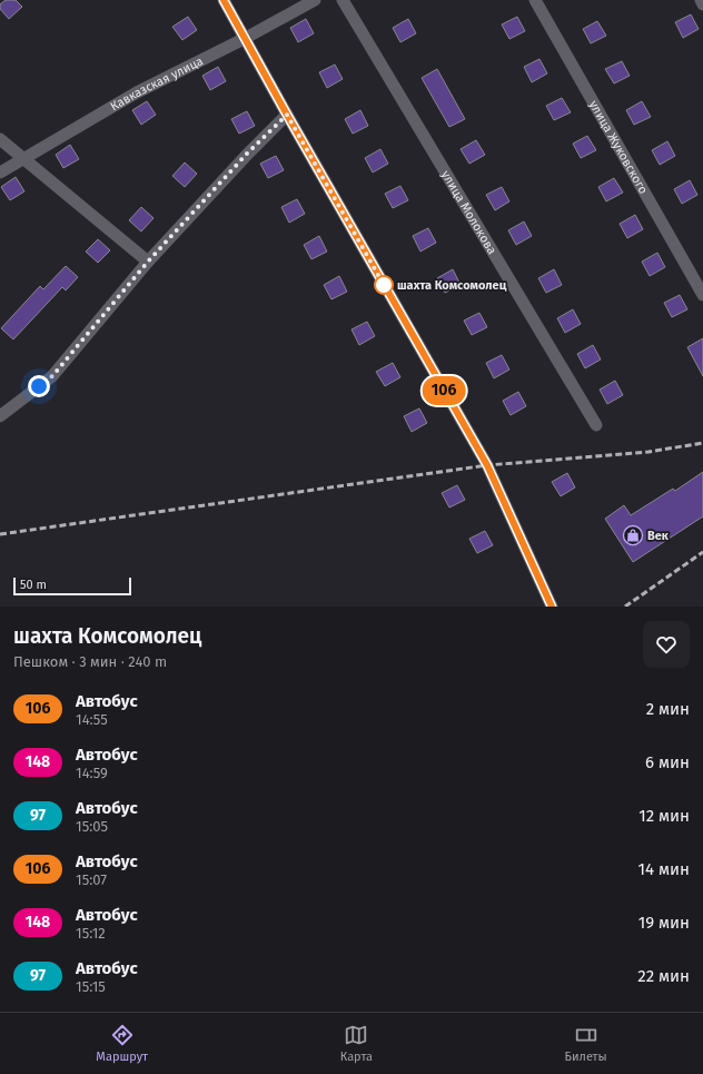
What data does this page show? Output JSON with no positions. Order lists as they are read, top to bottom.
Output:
{
  "streets": {
    "street": ["Кавказская улица", "улица Жуковского", "улица Молокова"]
  },
  "places": {
    "other": ["шахта Комсомолец"],
    "shop": ["Век"]
  },
  "lines": ["bus line 106"],
  "scale_bar": "50 m",
  "page": {
    "on_map": "106",
    "scale": "50 m",
    "heading": ["шахта Комсомолец", "Пешком · 3 мин · 240 m"],
    "list": [
      {
        "mark": "106",
        "name": "Автобус",
        "note": "14:55",
        "value": "2 мин"
      },
      {
        "mark": "148",
        "name": "Автобус",
        "note": "14:59",
        "value": "6 мин"
      },
      {
        "mark": "97",
        "name": "Автобус",
        "note": "15:05",
        "value": "12 мин"
      },
      {
        "mark": "106",
        "name": "Автобус",
        "note": "15:07",
        "value": "14 мин"
      },
      {
        "mark": "148",
        "name": "Автобус",
        "note": "15:12",
        "value": "19 мин"
      },
      {
        "mark": "97",
        "name": "Автобус",
        "note": "15:15",
        "value": "22 мин"
      }
    ],
    "tabs": ["Маршрут", "Карта", "Билеты"]
  }
}
